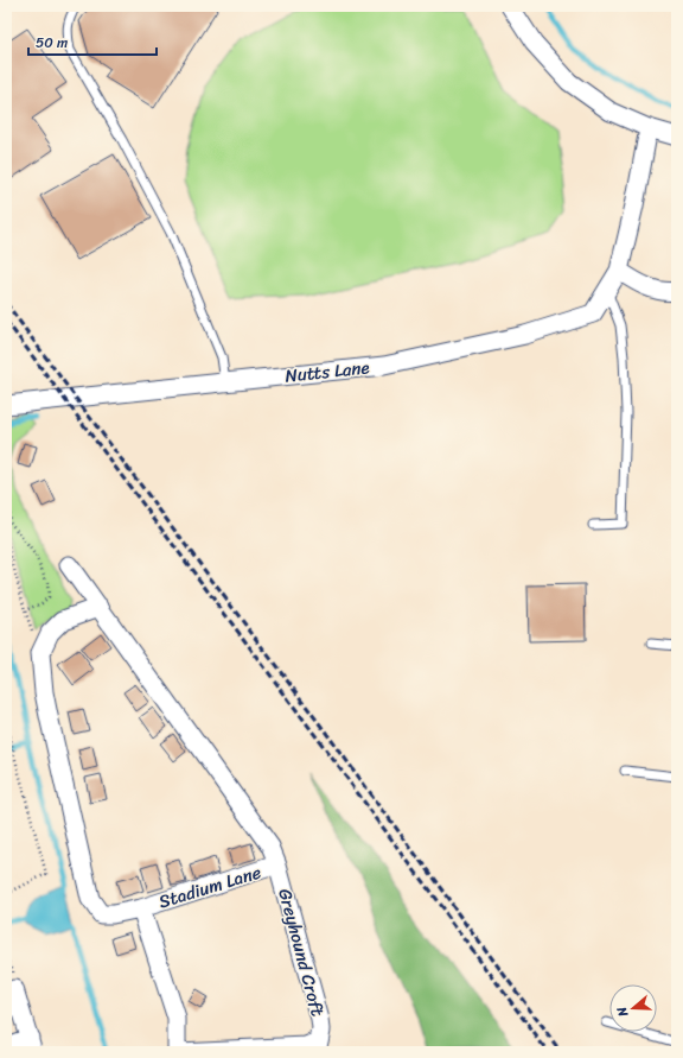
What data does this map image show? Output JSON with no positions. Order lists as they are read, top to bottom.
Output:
{
  "streets": {
    "street": ["Nutts Lane", "Stadium Lane", "Greyhound Croft"]
  },
  "crossings": [
    ["Stadium Lane", "Greyhound Croft"]
  ],
  "scale_bar": "50 m",
  "north": "left"
}
